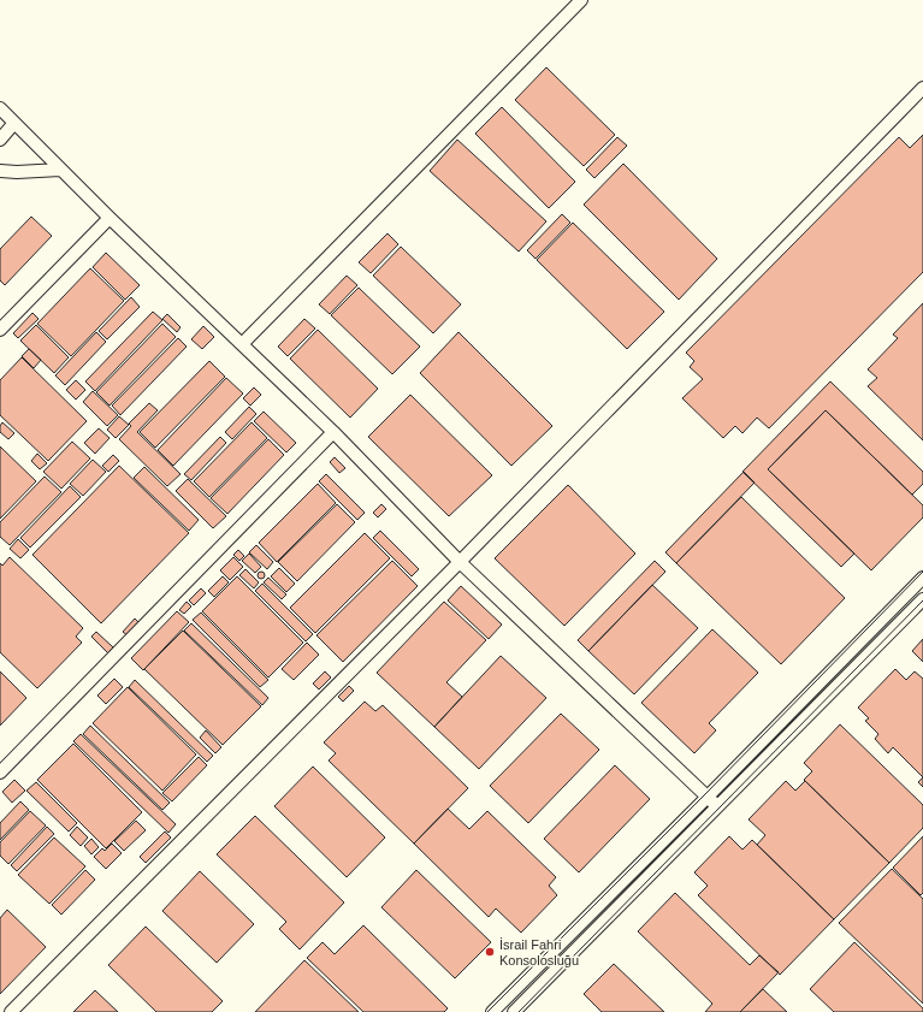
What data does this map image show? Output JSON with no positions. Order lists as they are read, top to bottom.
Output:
{
  "places": ["İsrail Fahri Konsolosluğu"]
}
